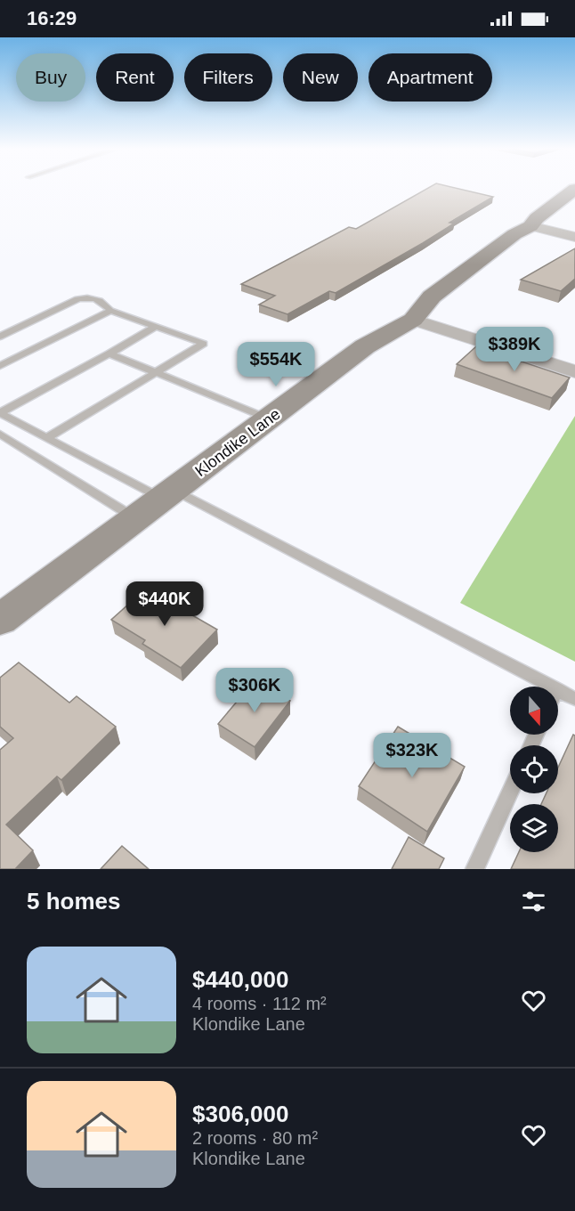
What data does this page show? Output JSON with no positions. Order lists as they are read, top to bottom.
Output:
{
  "streets": {
    "street": ["Klondike Lane"]
  },
  "north": "bottom",
  "page": {
    "status": "16:29",
    "chip": [
      "Buy",
      "Rent",
      "Filters",
      "New",
      "Apartment"
    ],
    "price": [
      "$389K",
      "$554K",
      "$440K",
      "$306K",
      "$323K"
    ],
    "heading": "5 homes",
    "list": [
      {
        "name": "$440,000",
        "note": "4 rooms · 112 m² · Klondike Lane"
      },
      {
        "name": "$306,000",
        "note": "2 rooms · 80 m² · Klondike Lane"
      }
    ]
  }
}
